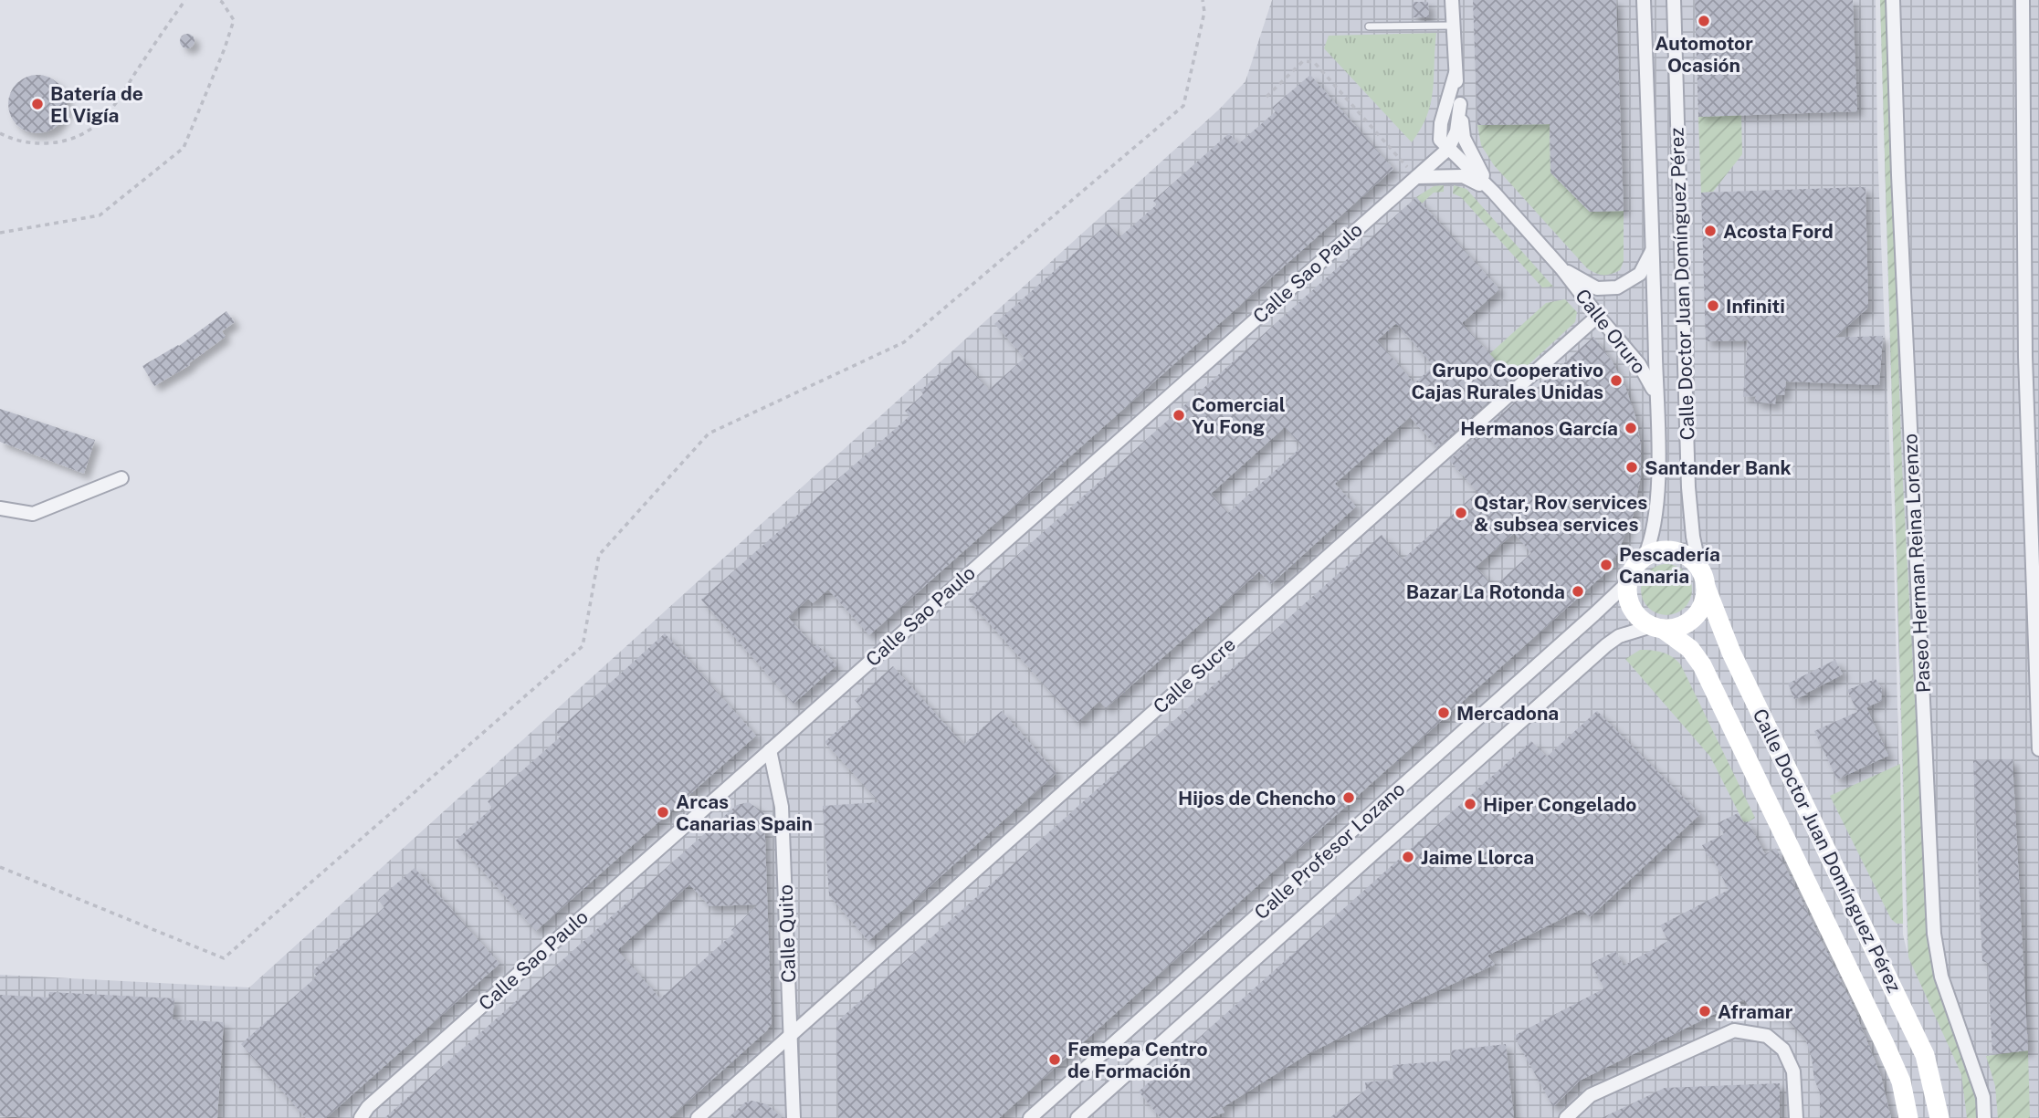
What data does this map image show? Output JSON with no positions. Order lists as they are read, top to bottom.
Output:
{
  "streets": {
    "street": [
      "Calle Sao Paulo",
      "Calle Doctor Juan Domínguez Pérez",
      "Calle Oruro",
      "Paseo Herman Reina Lorenzo",
      "Calle Sucre",
      "Calle Profesor Lozano",
      "Calle Quito"
    ]
  },
  "crossings": [
    ["Calle Sao Paulo", "Calle Oruro"],
    ["Calle Sao Paulo", "Calle Quito"],
    ["Calle Doctor Juan Domínguez Pérez", "Calle Oruro"],
    ["Calle Doctor Juan Domínguez Pérez", "Calle Profesor Lozano"],
    ["Calle Oruro", "Calle Sucre"],
    ["Calle Sucre", "Calle Quito"]
  ],
  "places": [
    "Automotor Ocasión",
    "Batería de El Vigía",
    "Acosta Ford",
    "Infiniti",
    "Grupo Cooperativo Cajas Rurales Unidas",
    "Comercial Yu Fong",
    "Hermanos García",
    "Santander Bank",
    "Qstar, Rov services & subsea services",
    "Pescadería Canaria",
    "Bazar La Rotonda",
    "Mercadona",
    "Hijos de Chencho",
    "Hiper Congelado",
    "Arcas Canarias Spain",
    "Jaime Llorca",
    "Aframar",
    "Femepa Centro de Formación"
  ]
}
